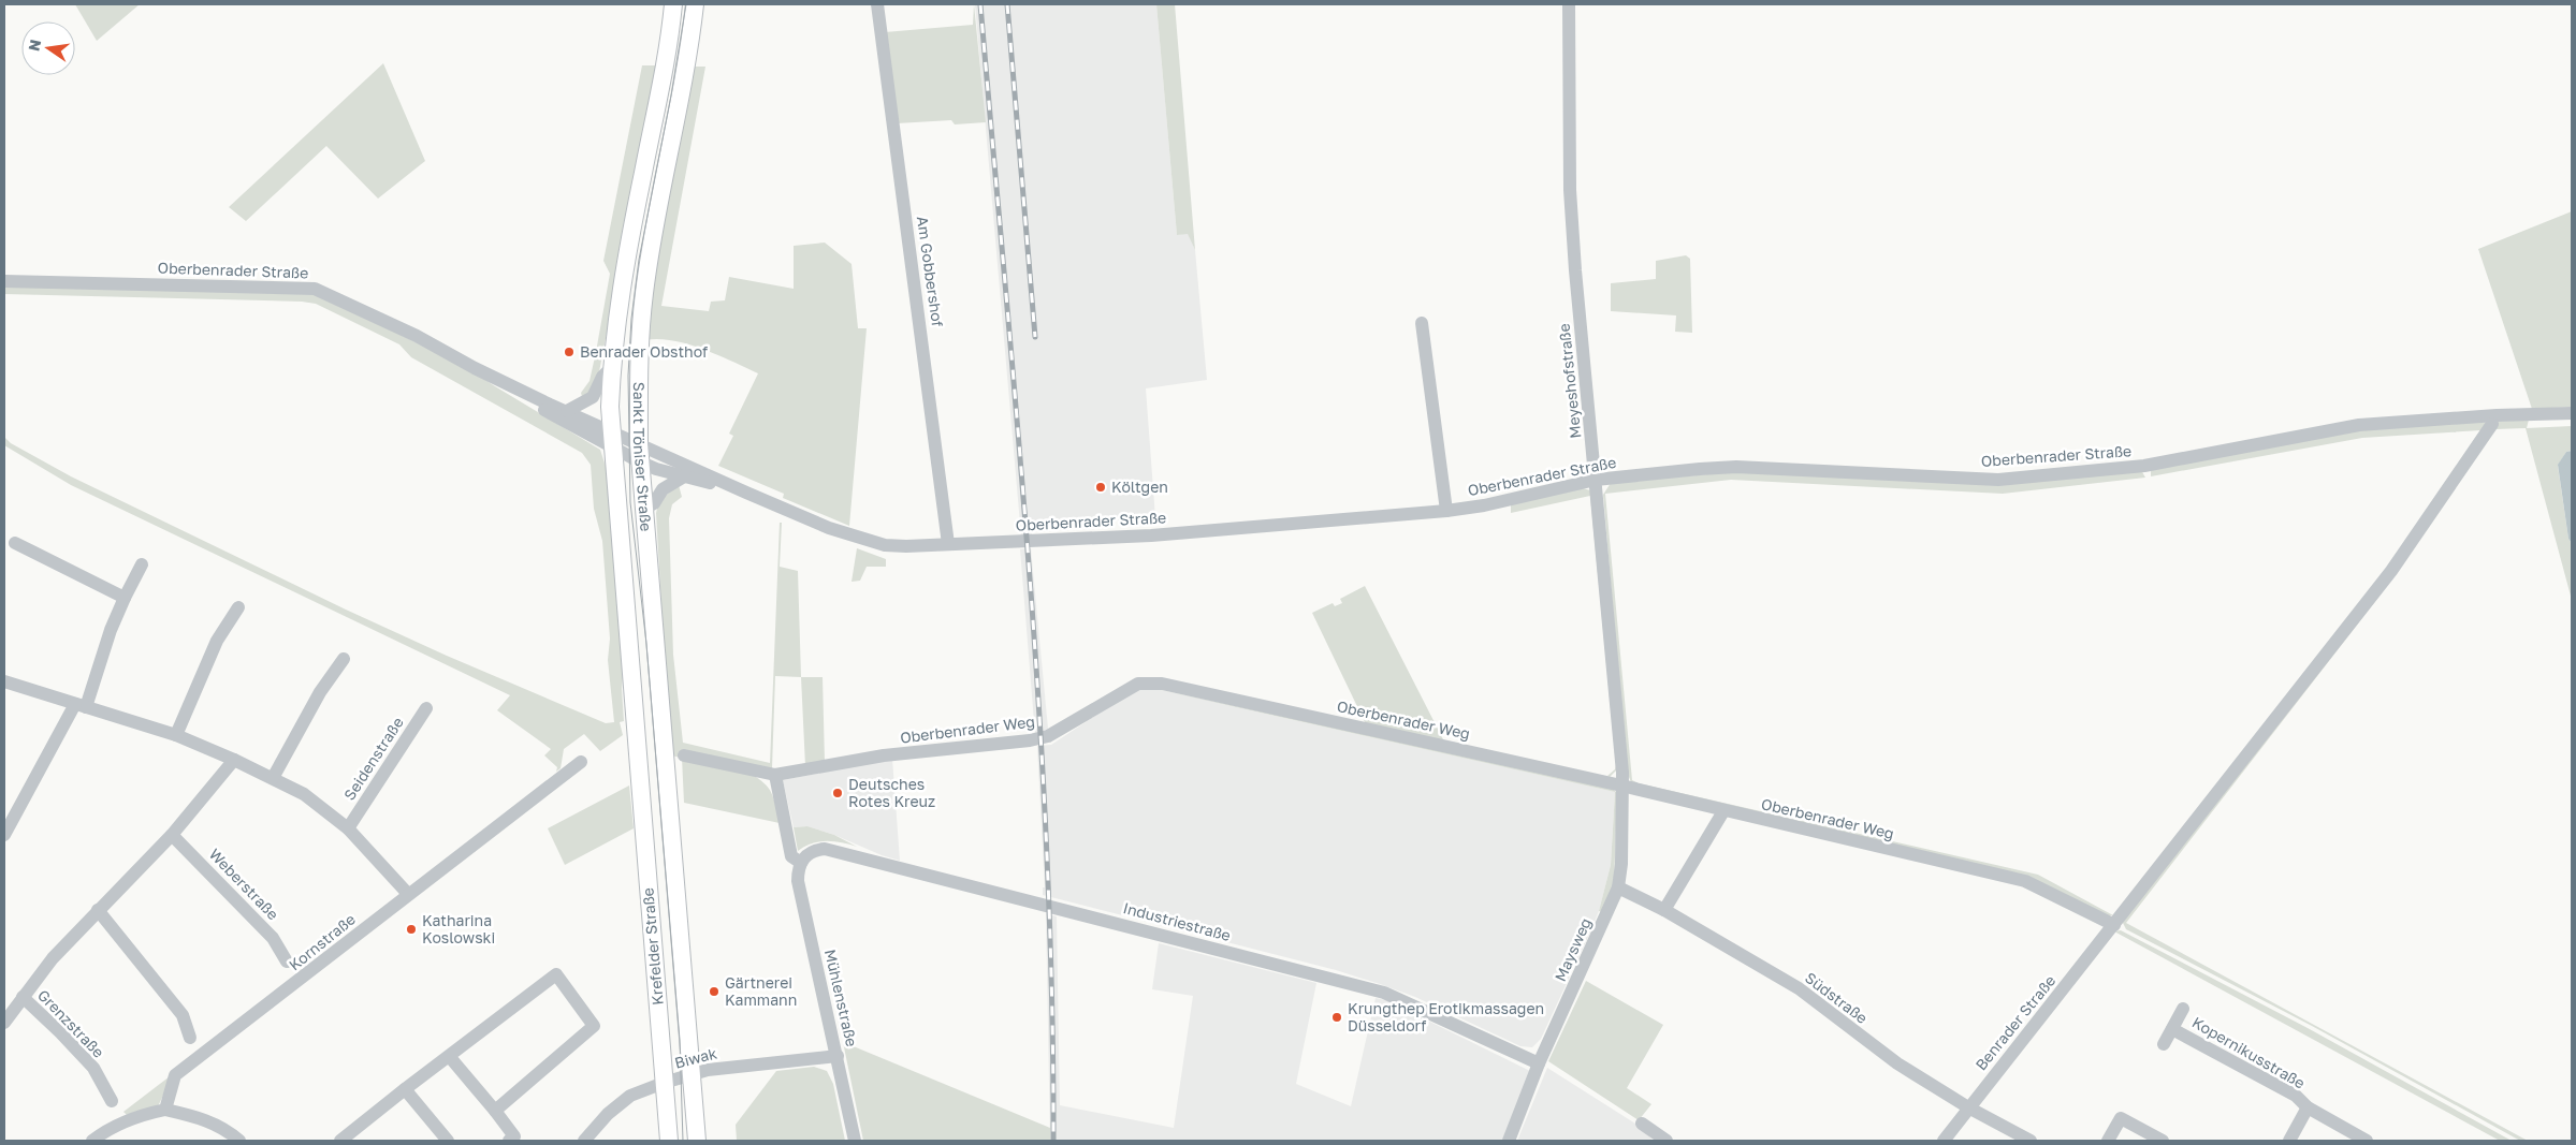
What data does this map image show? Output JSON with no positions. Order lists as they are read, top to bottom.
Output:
{
  "streets": {
    "main road": ["Sankt Töniser Straße", "Krefelder Straße"],
    "street": [
      "Oberbenrader Straße",
      "Am Gobbershof",
      "Meyeshofstraße",
      "Oberbenrader Weg",
      "Seidenstraße",
      "Weberstraße",
      "Industriestraße",
      "Kornstraße",
      "Maysweg",
      "Mühlenstraße",
      "Südstraße",
      "Benrader Straße",
      "Grenzstraße",
      "Kopernikusstraße",
      "Biwak"
    ]
  },
  "crossings": [
    ["Oberbenrader Straße", "Am Gobbershof"],
    ["Oberbenrader Straße", "Meyeshofstraße"],
    ["Oberbenrader Straße", "Sankt Töniser Straße"],
    ["Meyeshofstraße", "Oberbenrader Weg"],
    ["Meyeshofstraße", "Maysweg"],
    ["Sankt Töniser Straße", "Krefelder Straße"],
    ["Oberbenrader Weg", "Maysweg"],
    ["Oberbenrader Weg", "Benrader Straße"],
    ["Industriestraße", "Maysweg"],
    ["Industriestraße", "Mühlenstraße"],
    ["Krefelder Straße", "Biwak"],
    ["Maysweg", "Südstraße"],
    ["Mühlenstraße", "Biwak"],
    ["Südstraße", "Benrader Straße"]
  ],
  "places": [
    "Benrader Obsthof",
    "Költgen",
    "Deutsches Rotes Kreuz",
    "Katharina Koslowski",
    "Gärtnerei Kammann",
    "Krungthep Erotikmassagen Düsseldorf"
  ],
  "north": "left"
}
